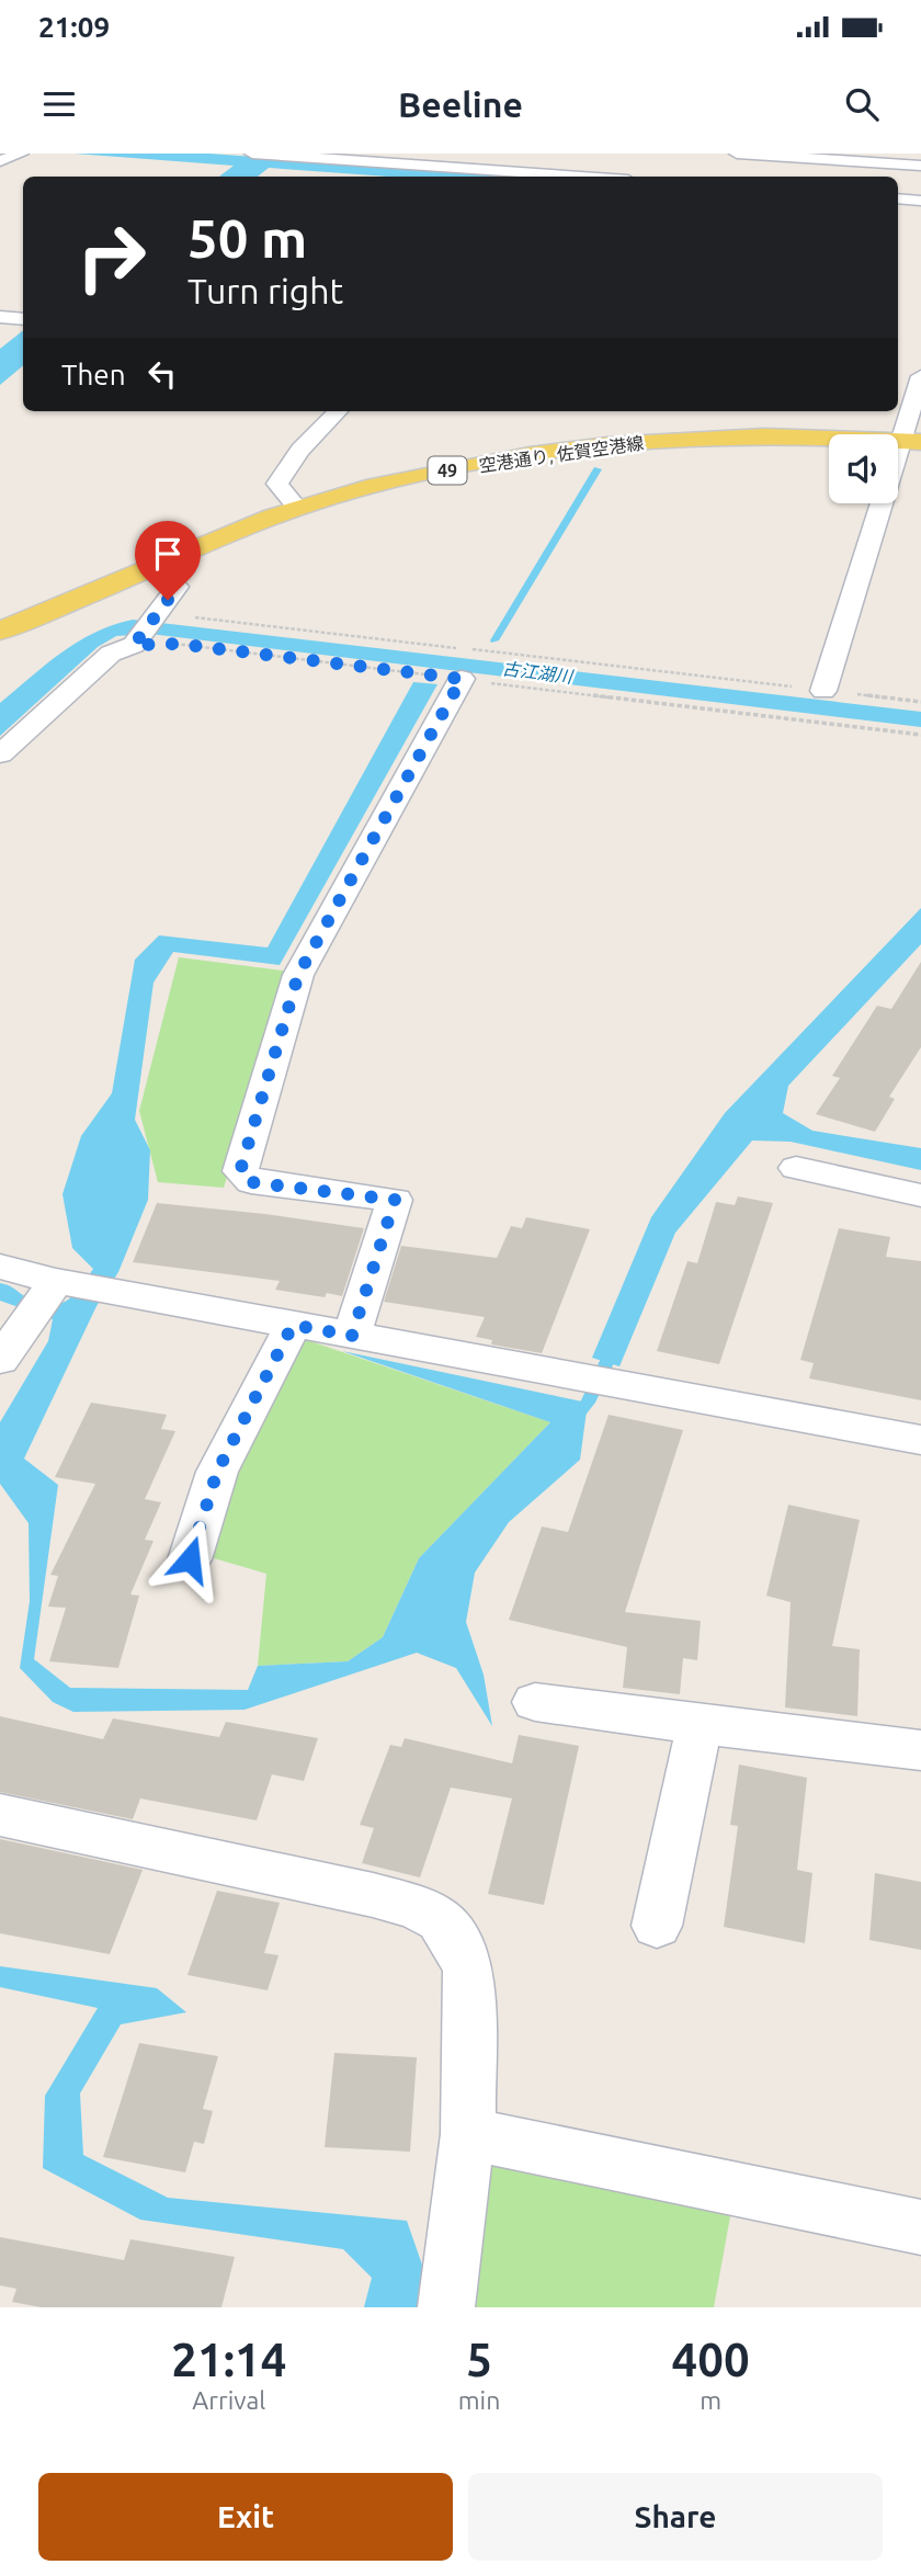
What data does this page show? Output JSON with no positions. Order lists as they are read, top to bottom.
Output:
{
  "streets": {
    "main road": ["空港通り, 佐賀空港線", "49"]
  },
  "water": ["古江湖川"],
  "page": {
    "status": "21:09",
    "header": "Beeline",
    "turn": ["50 m", "Turn right"],
    "then": "Then",
    "eta": [
      "21:14",
      "Arrival",
      "5",
      "min",
      "400",
      "m"
    ],
    "buttons": ["Exit", "Share"]
  }
}
